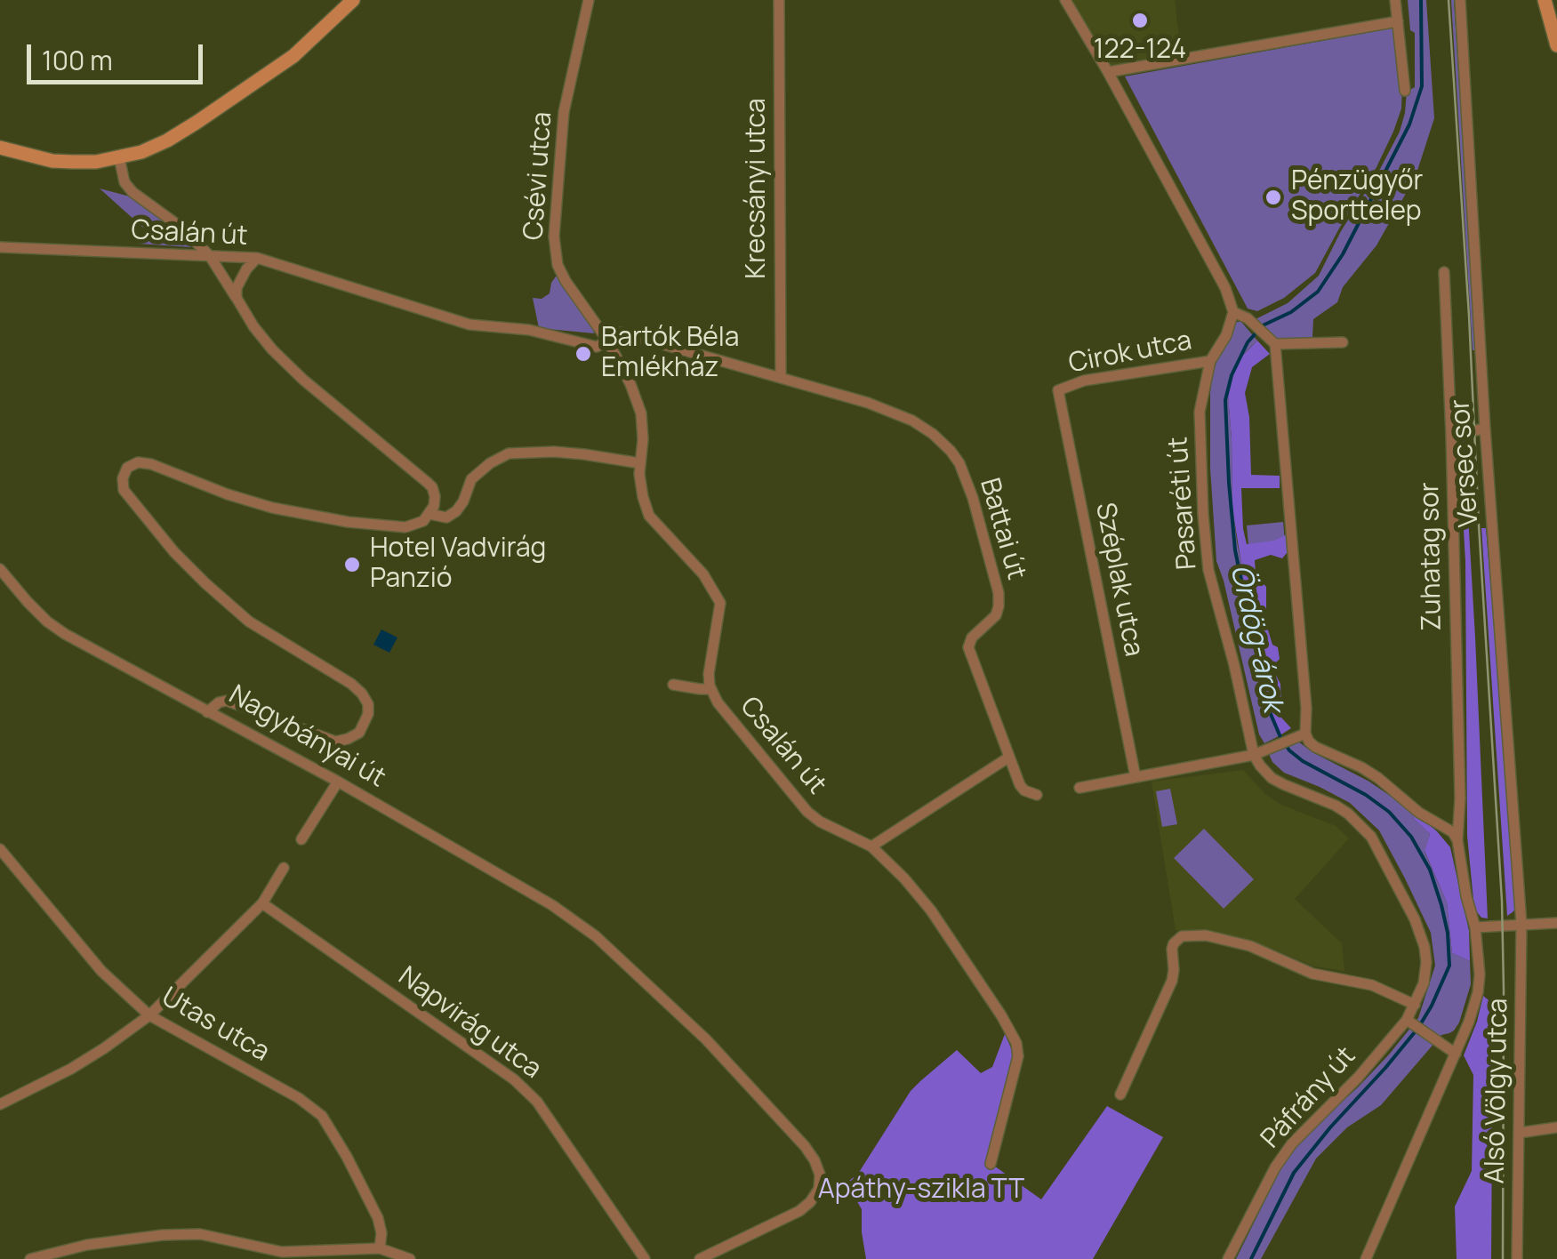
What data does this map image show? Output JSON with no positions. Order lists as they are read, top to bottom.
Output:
{
  "streets": {
    "street": [
      "Csévi utca",
      "Krecsányi utca",
      "Csalán út",
      "Cirok utca",
      "Versec sor",
      "Pasaréti út",
      "Battai út",
      "Zuhatag sor",
      "Széplak utca",
      "Nagybányai út",
      "Napvirág utca",
      "Utas utca",
      "Alsó Völgy utca",
      "Páfrány út"
    ]
  },
  "crossings": [
    ["Csévi utca", "Csalán út"],
    ["Csévi utca", "Battai út"],
    ["Krecsányi utca", "Battai út"],
    ["Csalán út", "Battai út"],
    ["Cirok utca", "Pasaréti út"],
    ["Cirok utca", "Széplak utca"],
    ["Versec sor", "Alsó Völgy utca"]
  ],
  "water": ["Ördög-árok"],
  "parks": ["Apáthy-szikla TT"],
  "places": [
    "122-124",
    "Pénzügyőr Sporttelep",
    "Bartók Béla Emlékház",
    "Hotel Vadvirág Panzió"
  ],
  "scale_bar": "100 m"
}
